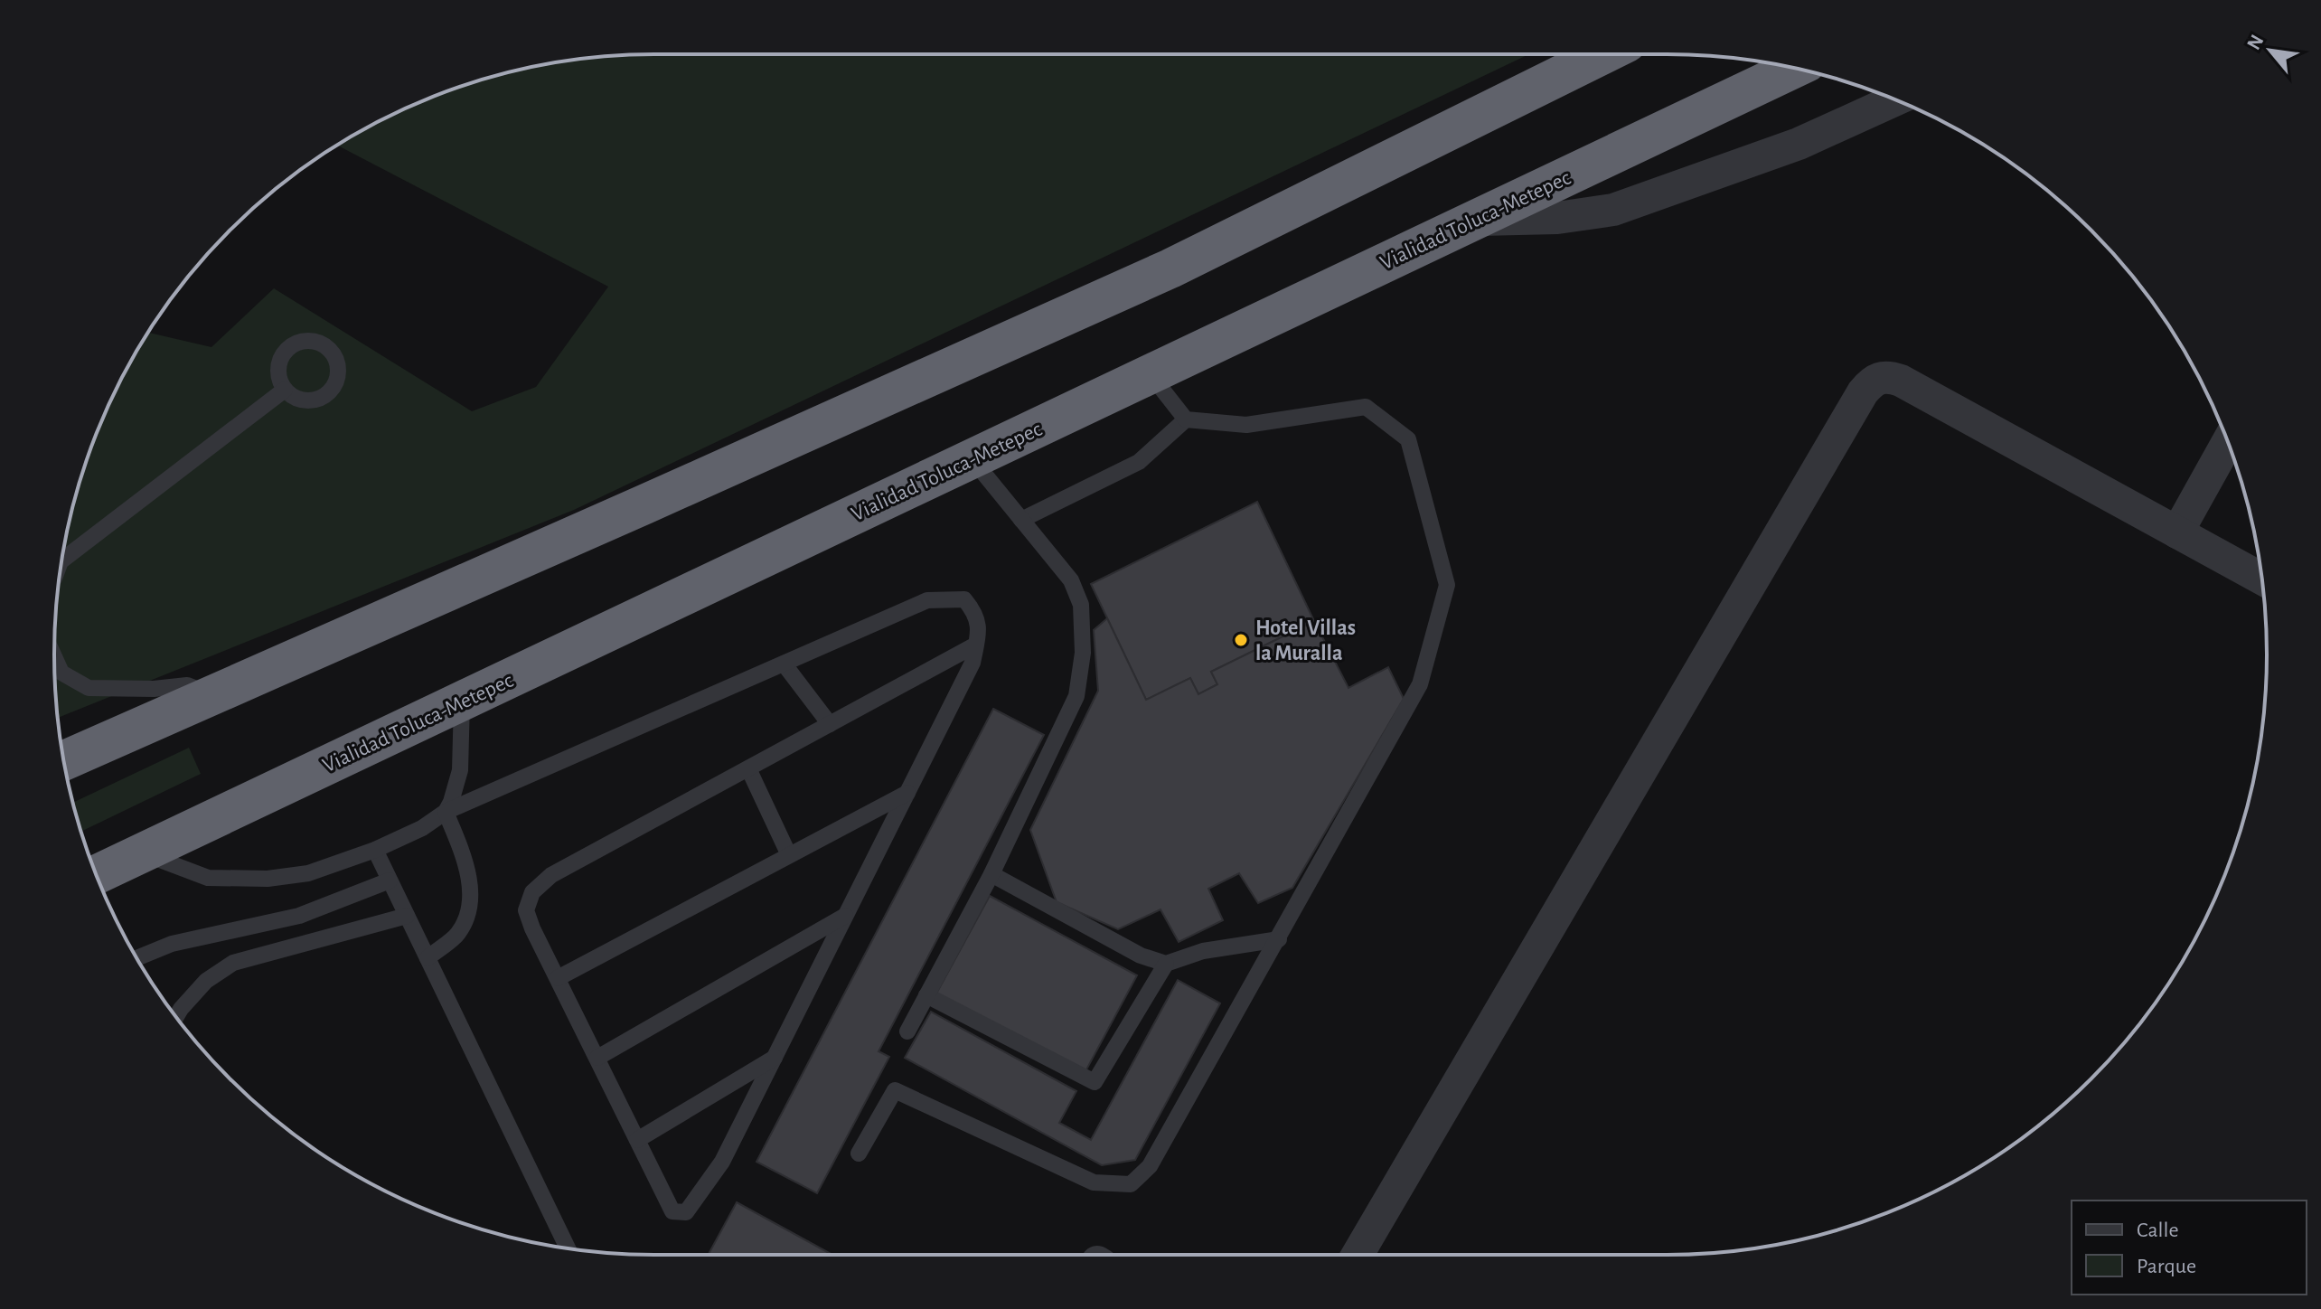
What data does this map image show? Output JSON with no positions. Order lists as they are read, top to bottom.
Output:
{
  "streets": {
    "highway": ["Vialidad Toluca-Metepec"]
  },
  "places": ["Hotel Villas la Muralla"],
  "legend": ["Calle", "Parque"],
  "north": "top left"
}
